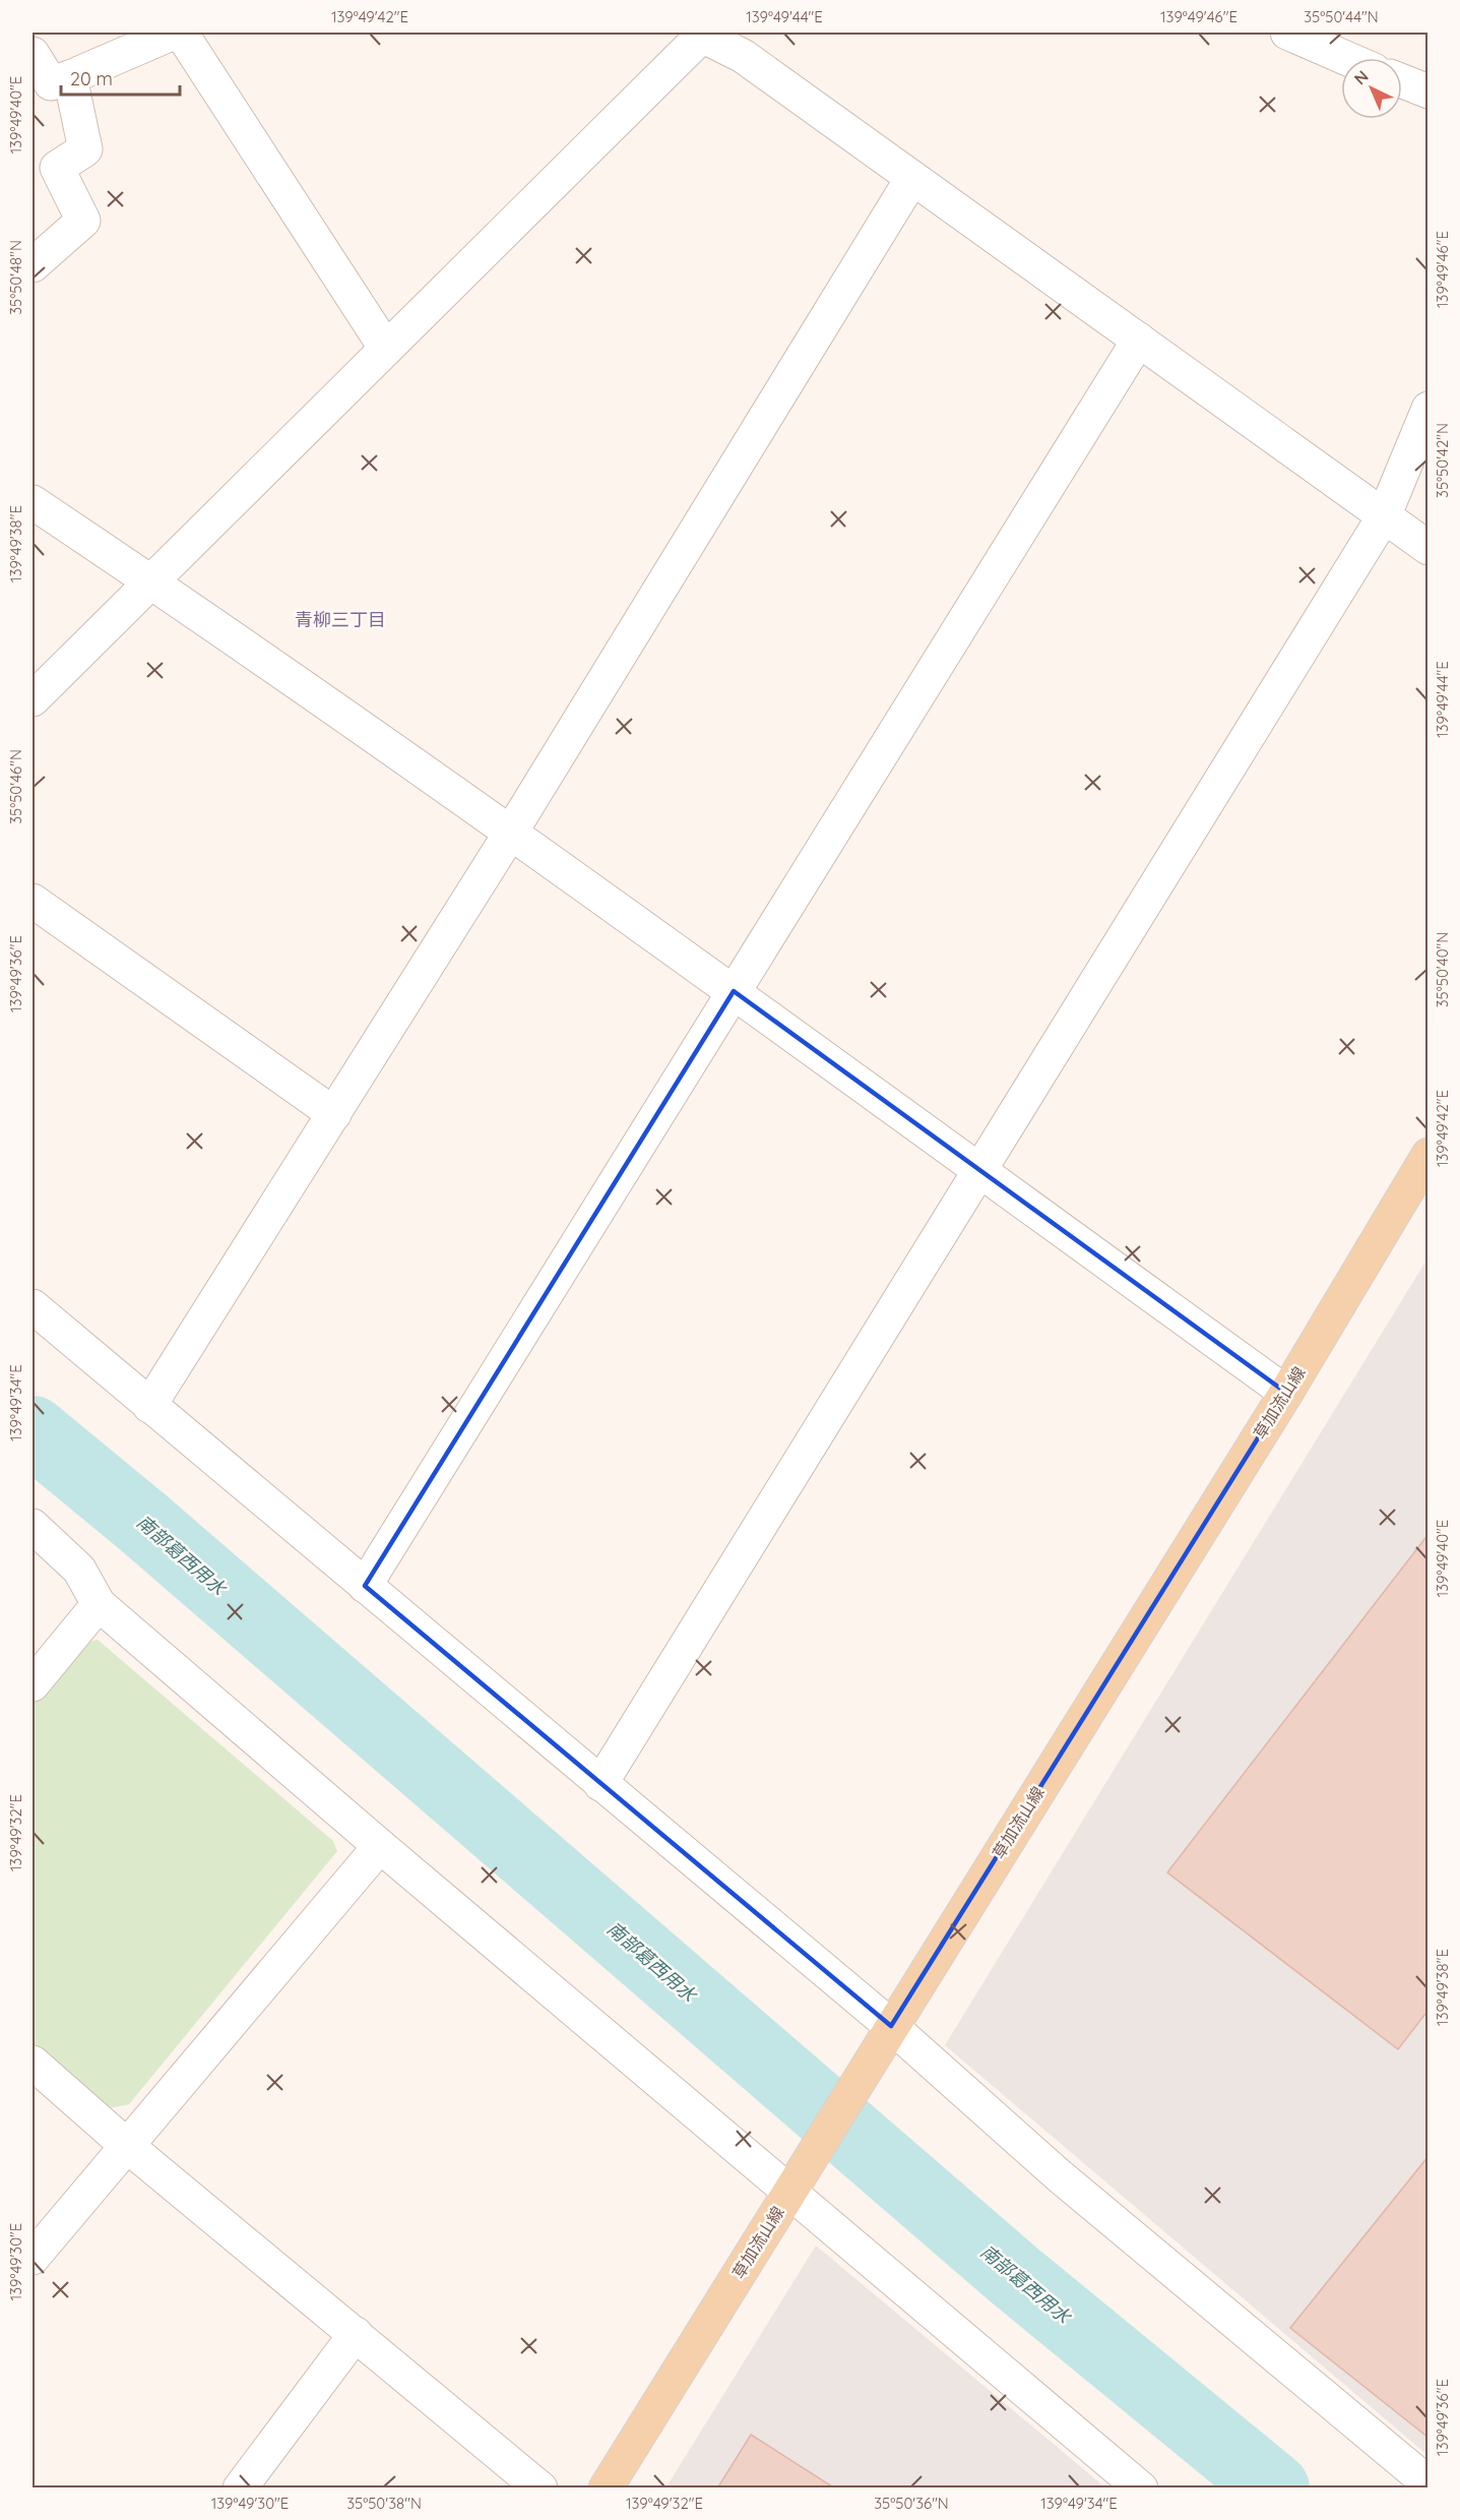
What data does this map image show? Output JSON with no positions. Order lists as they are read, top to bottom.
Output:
{
  "streets": {
    "main road": ["草加流山線"]
  },
  "districts": ["青柳三丁目"],
  "water": ["南部葛西用水"],
  "scale_bar": "20 m",
  "north": "top left",
  "coordinates": [
    "139°49'42\"E",
    "139°49'44\"E",
    "139°49'46\"E",
    "35°50'44\"N",
    "139°49'40\"E",
    "35°50'48\"N",
    "35°50'42\"N",
    "139°49'38\"E",
    "35°50'46\"N",
    "35°50'40\"N",
    "139°49'36\"E",
    "139°49'34\"E",
    "139°49'32\"E",
    "139°49'30\"E",
    "35°50'38\"N",
    "35°50'36\"N"
  ]
}
